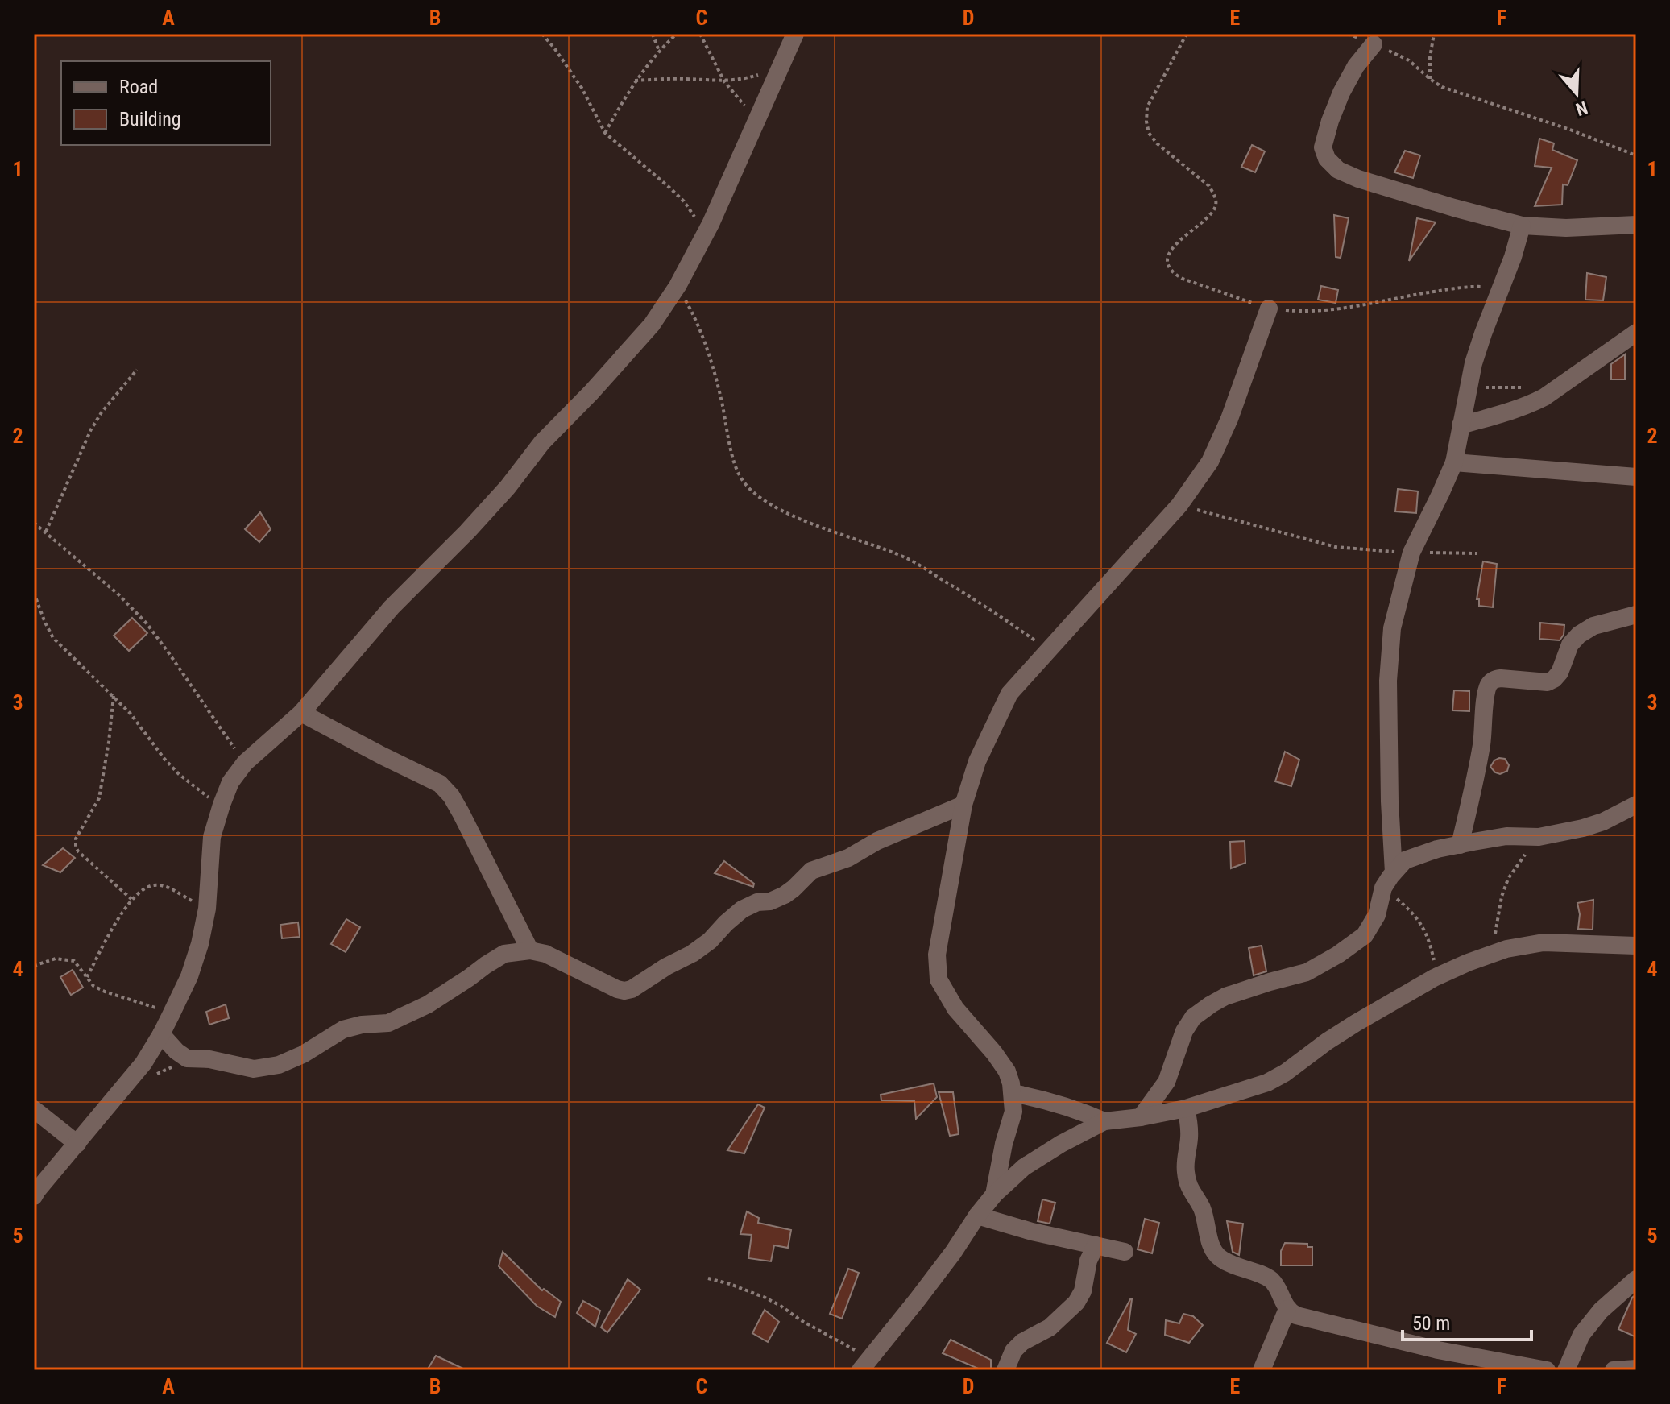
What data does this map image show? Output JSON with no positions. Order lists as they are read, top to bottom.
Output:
{
  "legend": ["Road", "Building"],
  "scale_bar": "50 m",
  "north": "bottom",
  "grid": {
    "columns": [
      "A",
      "B",
      "C",
      "D",
      "E",
      "F"
    ],
    "rows": [
      "1",
      "2",
      "3",
      "4",
      "5"
    ]
  }
}
